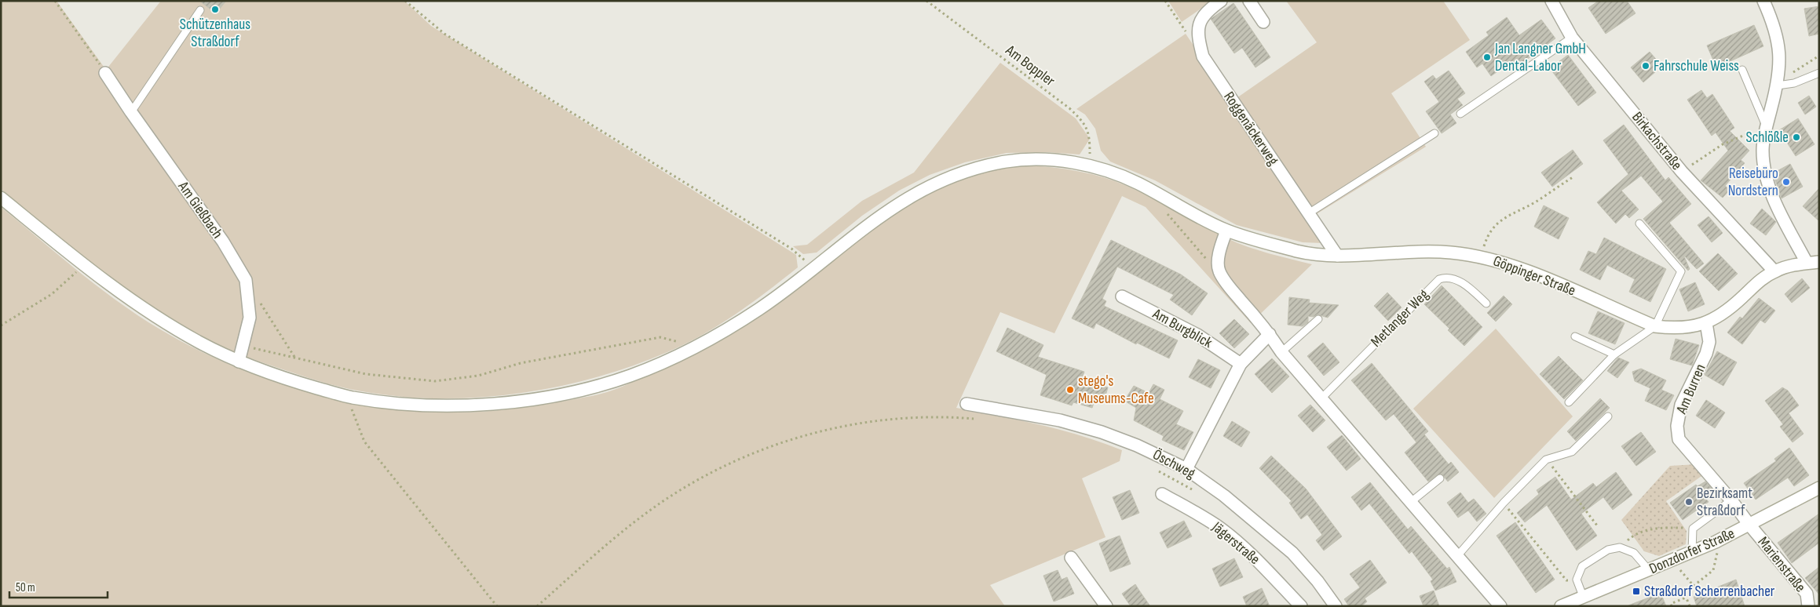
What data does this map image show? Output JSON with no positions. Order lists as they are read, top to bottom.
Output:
{
  "streets": {
    "street": [
      "Roggenäckerweg",
      "Birkachstraße",
      "Am Gießbach",
      "Göppinger Straße",
      "Am Burgblick",
      "Am Burren",
      "Öschweg",
      "Jägerstraße",
      "Donzdorfer Straße",
      "Marienstraße"
    ],
    "lane": ["Metlanger Weg"],
    "path": ["Am Boppler"]
  },
  "crossings": [
    ["Am Boppler", "Göppinger Straße"],
    ["Roggenäckerweg", "Göppinger Straße"],
    ["Birkachstraße", "Göppinger Straße"],
    ["Am Gießbach", "Göppinger Straße"],
    ["Göppinger Straße", "Am Burren"],
    ["Am Burren", "Donzdorfer Straße"],
    ["Am Burren", "Marienstraße"],
    ["Donzdorfer Straße", "Marienstraße"]
  ],
  "places": {
    "other": [
      "Schützenhaus Straßdorf",
      "Jan Langner GmbH Dental-Labor",
      "Fahrschule Weiss",
      "Schlößle",
      "Reisebüro Nordstern",
      "stego's Museums-Cafe",
      "Bezirksamt Straßdorf"
    ],
    "transit": ["Straßdorf Scherrenbacher"]
  },
  "scale_bar": "50 m"
}
